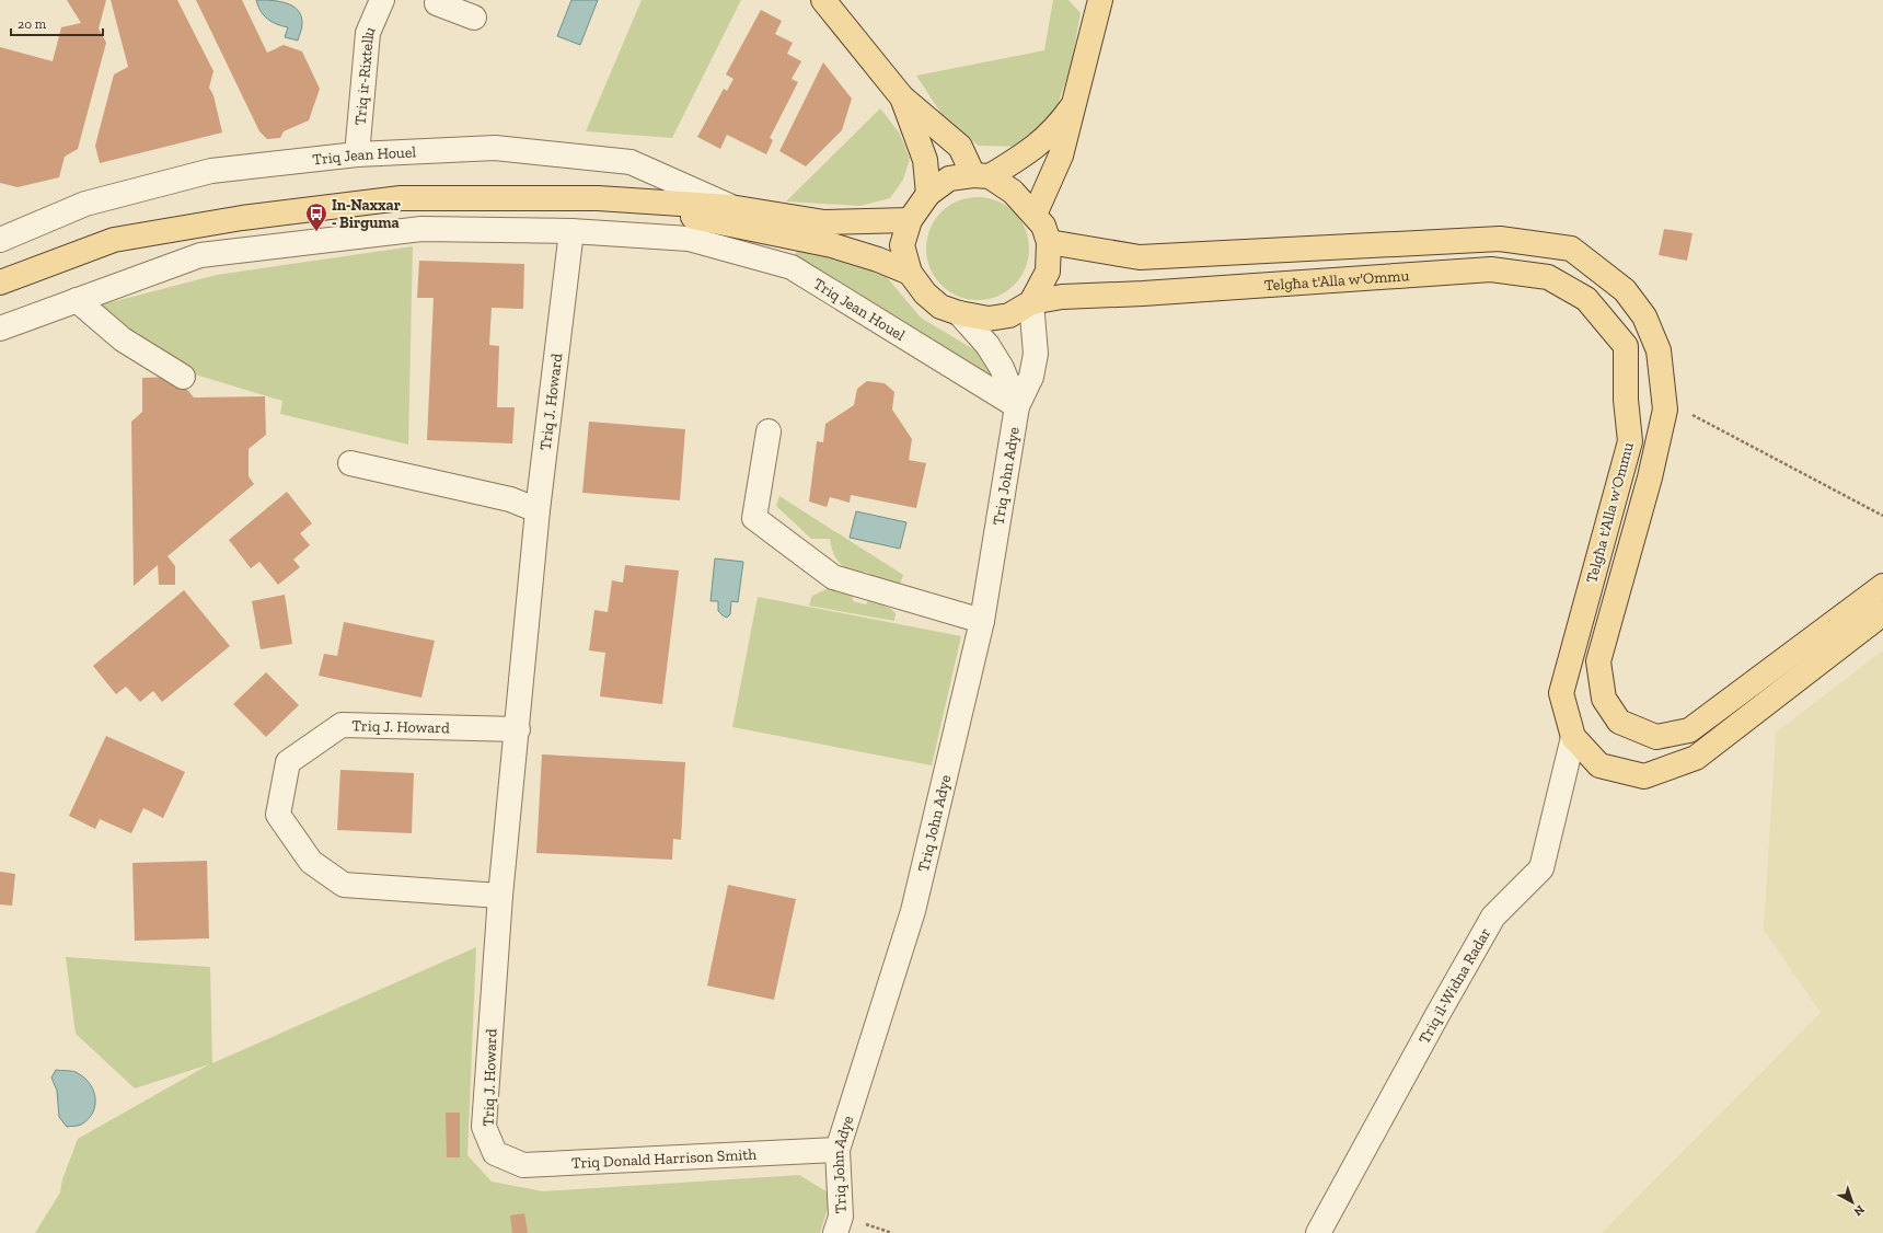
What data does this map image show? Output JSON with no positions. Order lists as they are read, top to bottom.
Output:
{
  "streets": {
    "main road": ["Triq Jean Houel", "Telgħa t'Alla w'Ommu"],
    "street": [
      "Triq ir-Rixtellu",
      "Triq J. Howard",
      "Triq John Adye",
      "Triq il-Widna Radar",
      "Triq Donald Harrison Smith"
    ]
  },
  "crossings": [
    ["Triq ir-Rixtellu", "Triq Jean Houel"],
    ["Triq Jean Houel", "Telgħa t'Alla w'Ommu"],
    ["Triq Jean Houel", "Triq J. Howard"],
    ["Triq Jean Houel", "Triq John Adye"],
    ["Telgħa t'Alla w'Ommu", "Triq John Adye"],
    ["Telgħa t'Alla w'Ommu", "Triq il-Widna Radar"],
    ["Triq J. Howard", "Triq Donald Harrison Smith"],
    ["Triq John Adye", "Triq Donald Harrison Smith"]
  ],
  "places": {
    "bus stop": ["In-Naxxar - Birguma"]
  },
  "scale_bar": "20 m",
  "north": "bottom right"
}
